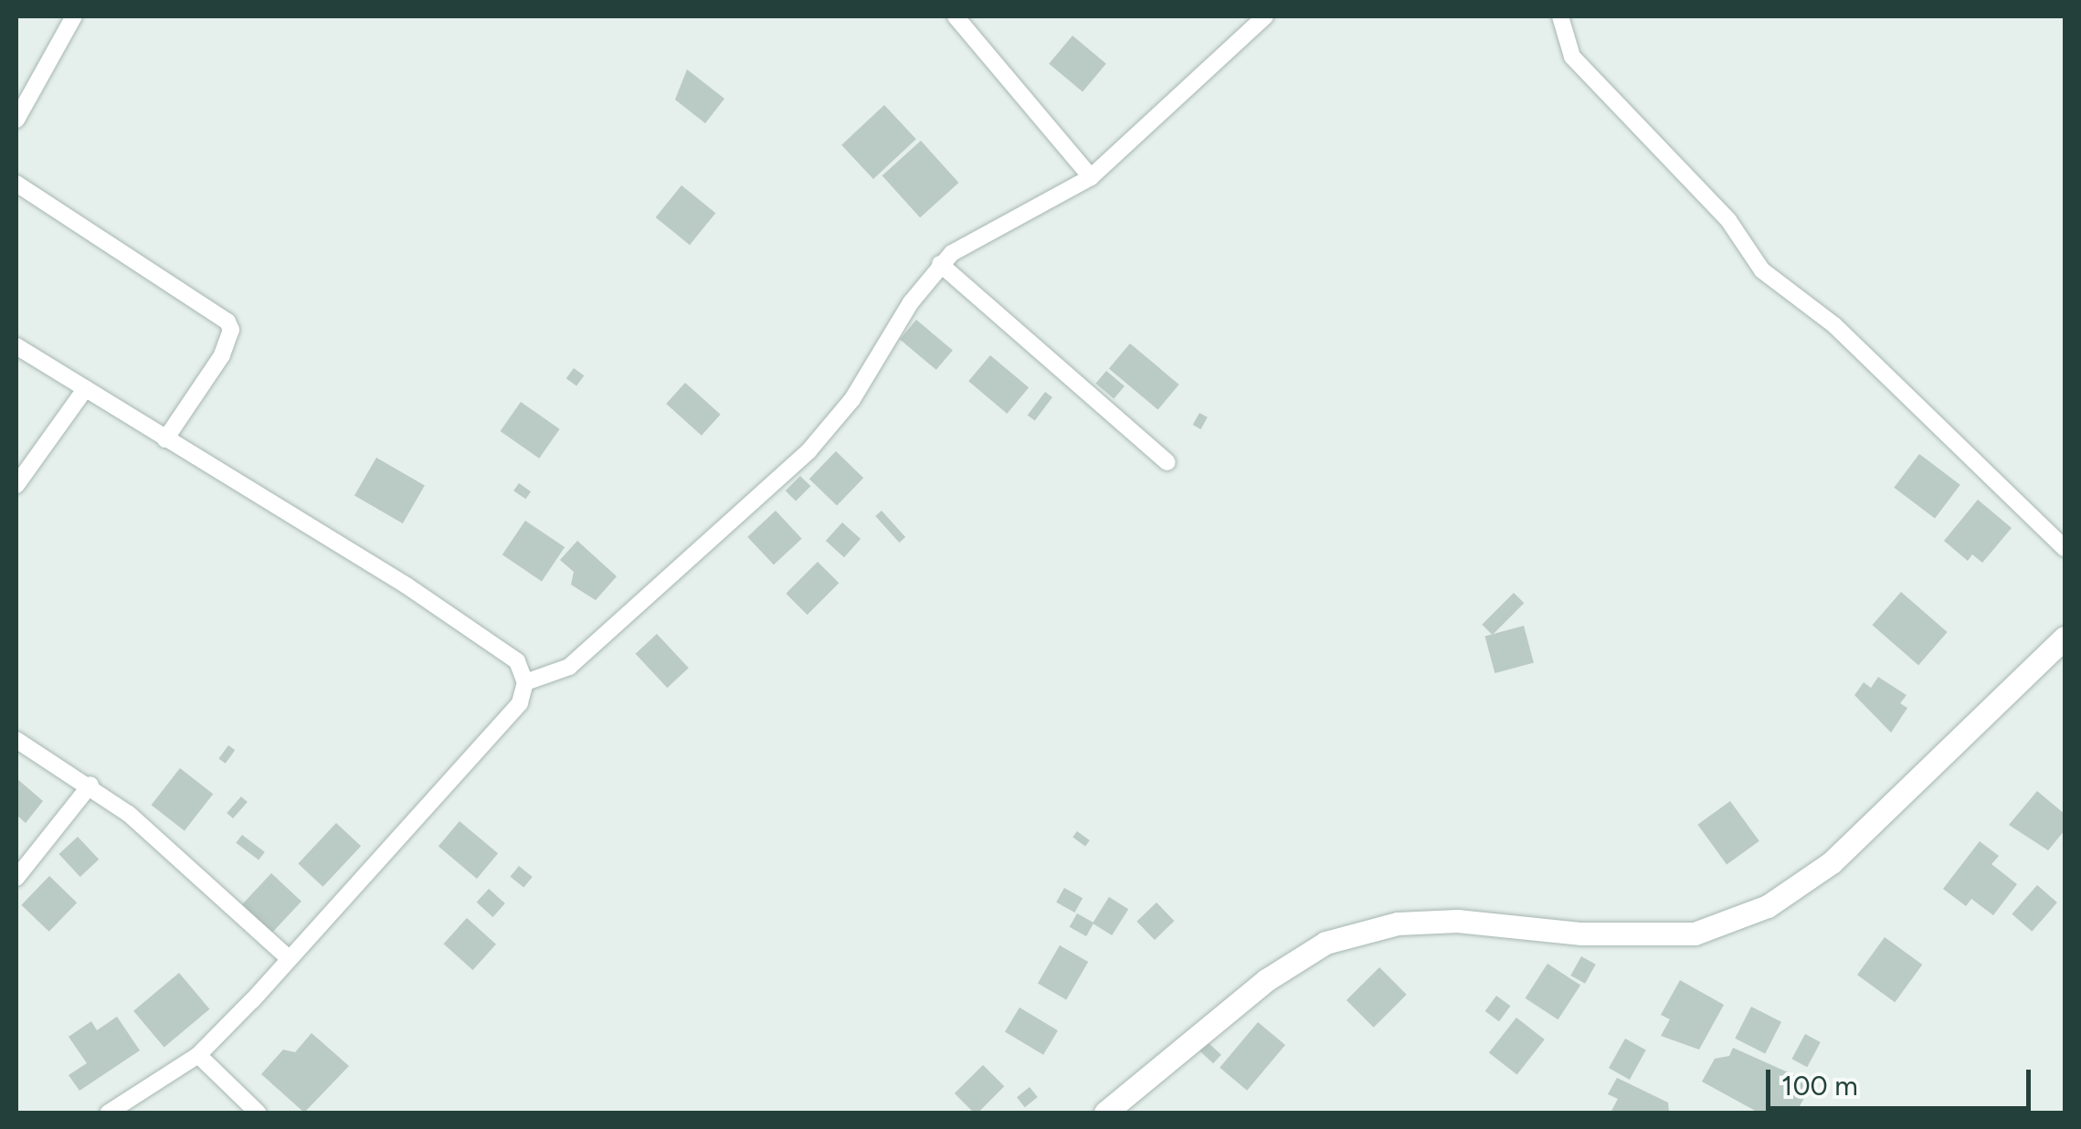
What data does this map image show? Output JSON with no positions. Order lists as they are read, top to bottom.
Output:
{
  "scale_bar": "100 m"
}
